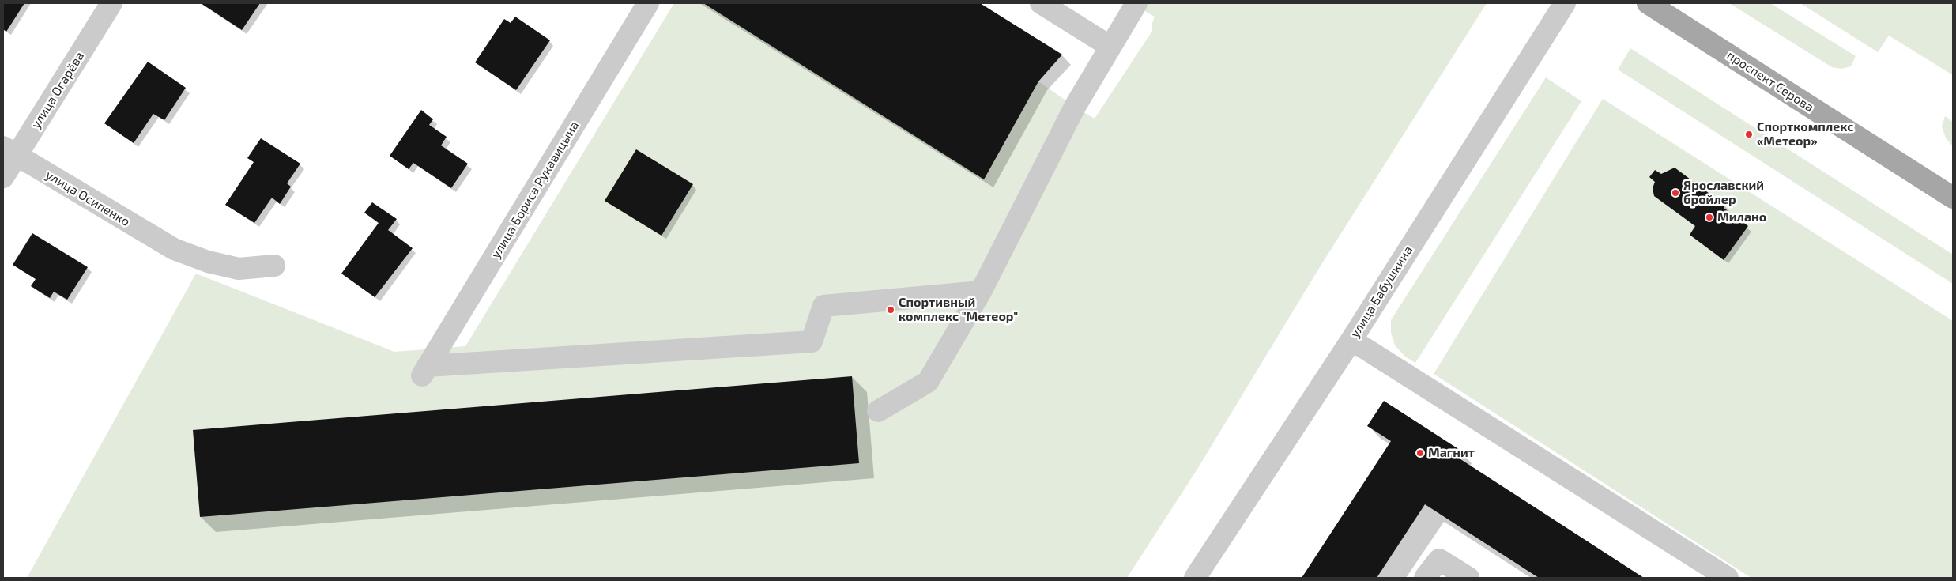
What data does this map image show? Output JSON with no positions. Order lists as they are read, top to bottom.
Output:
{
  "streets": {
    "main road": ["проспект Серова"],
    "street": [
      "улица Огарёва",
      "улица Бориса Рукавицына",
      "улица Осипенко",
      "улица Бабушкина"
    ]
  },
  "crossings": [
    ["улица Огарёва", "улица Осипенко"]
  ],
  "places": [
    "Спорткомплекс «Метеор»",
    "Ярославский бройлер",
    "Милано",
    "Спортивный комплекс \"Метеор\"",
    "Магнит"
  ]
}
